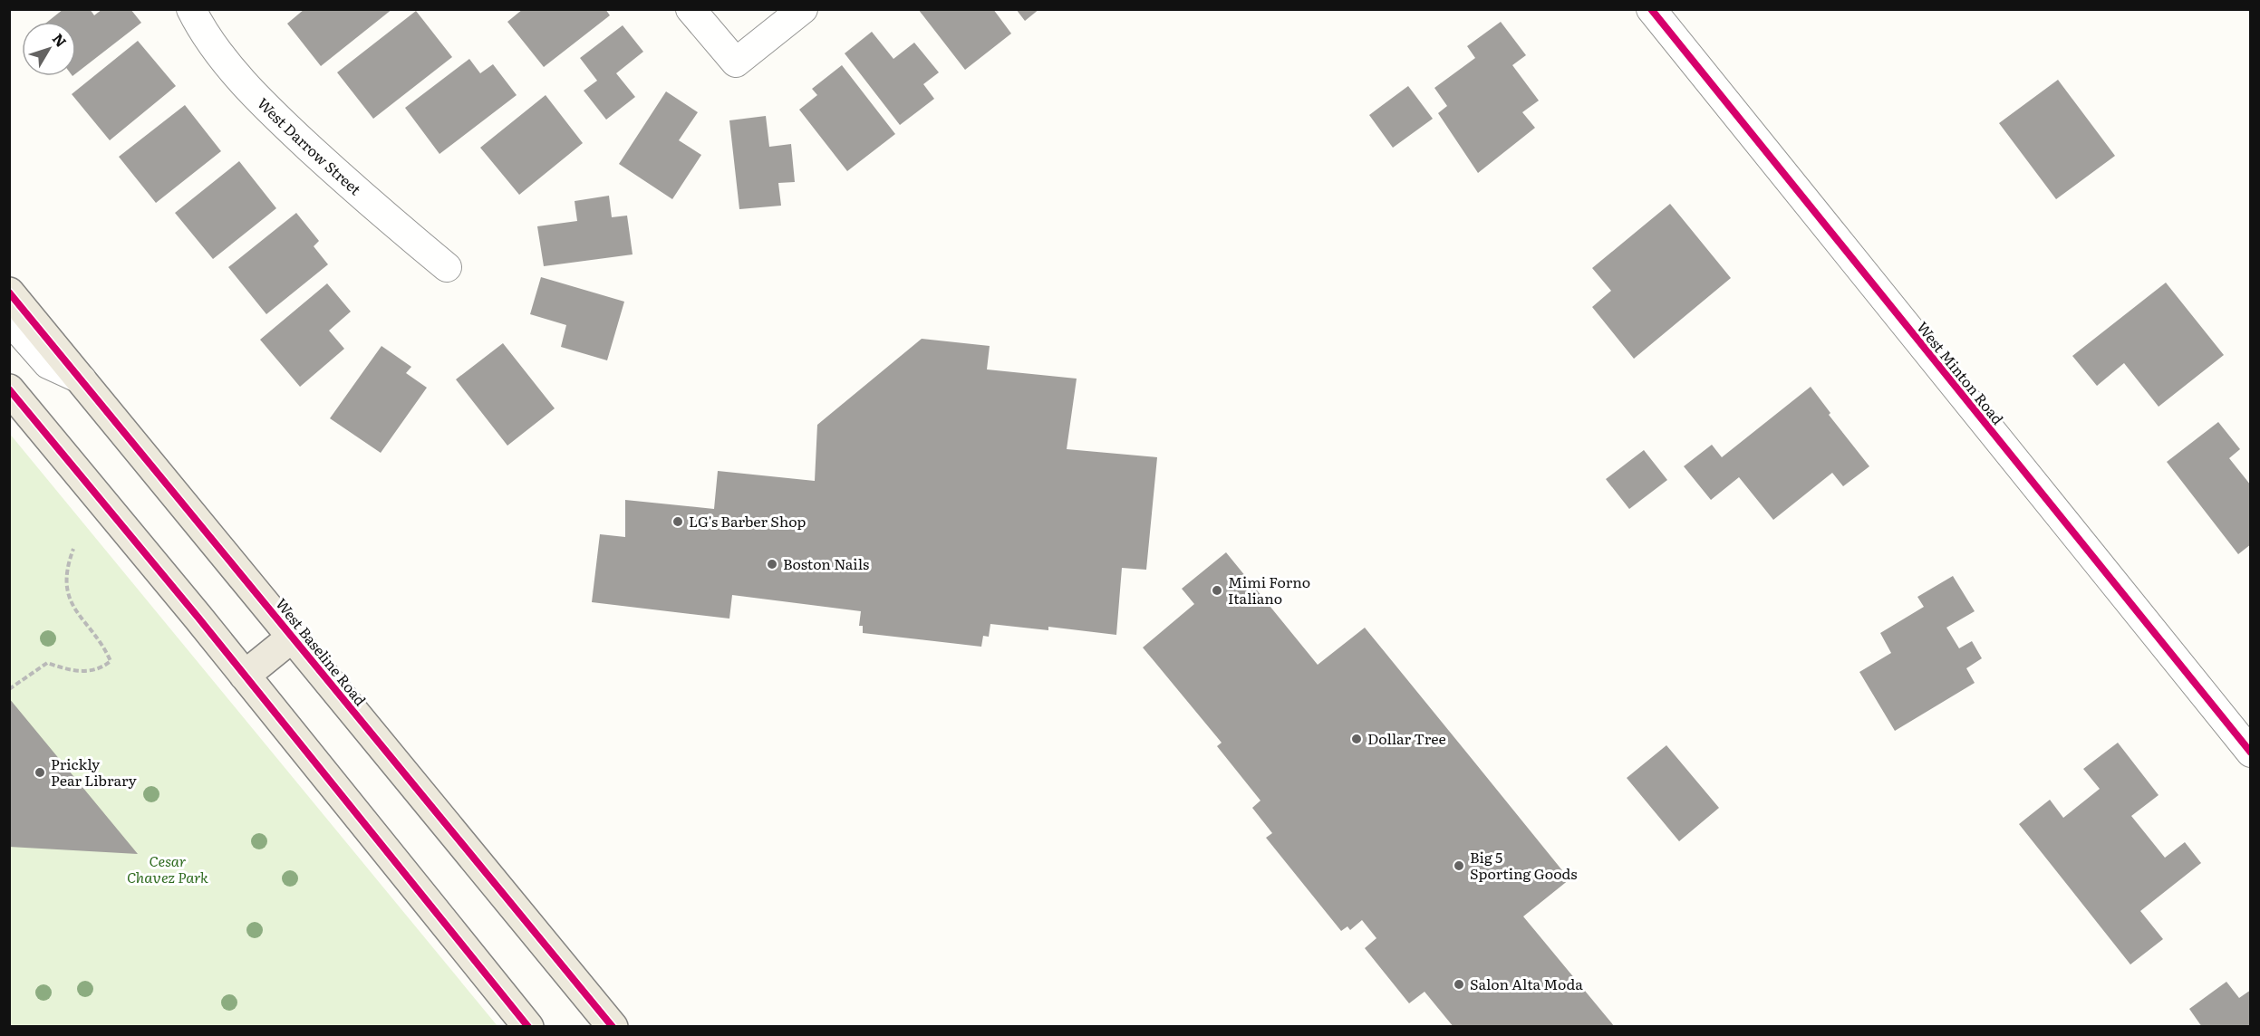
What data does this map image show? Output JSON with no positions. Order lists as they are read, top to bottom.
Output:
{
  "streets": {
    "main road": ["West Baseline Road"],
    "street": ["West Darrow Street", "West Minton Road"]
  },
  "parks": ["Cesar Chavez Park"],
  "places": [
    "LG's Barber Shop",
    "Boston Nails",
    "Mimi Forno Italiano",
    "Dollar Tree",
    "Prickly Pear Library",
    "Big 5 Sporting Goods",
    "Salon Alta Moda"
  ],
  "north": "top right"
}
